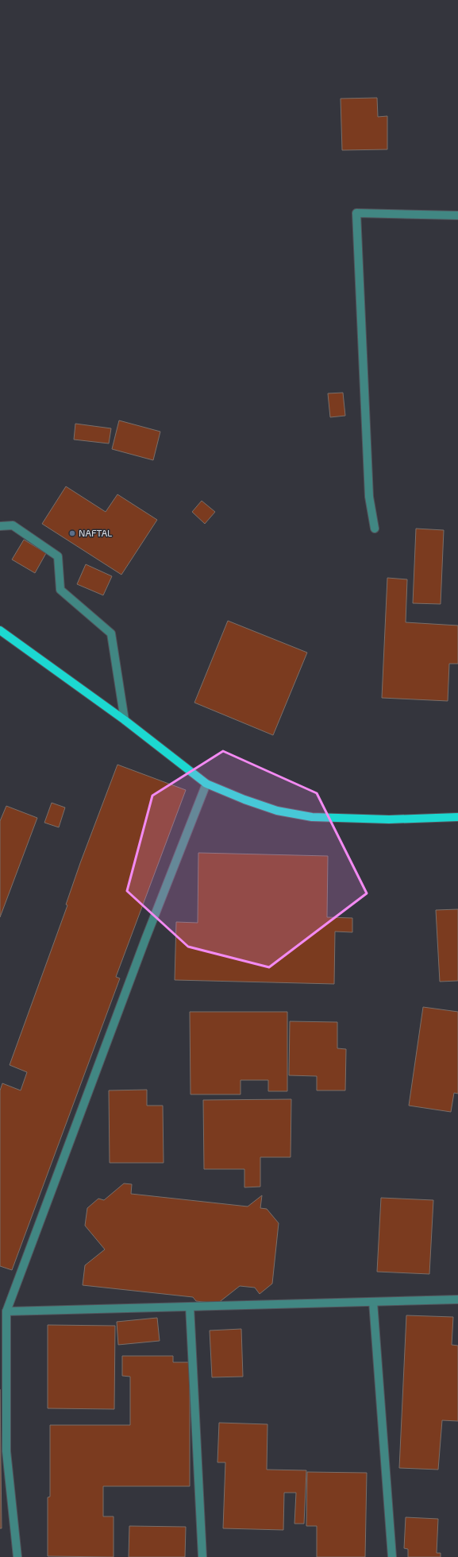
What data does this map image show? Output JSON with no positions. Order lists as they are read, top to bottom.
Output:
{
  "places": ["NAFTAL"]
}
